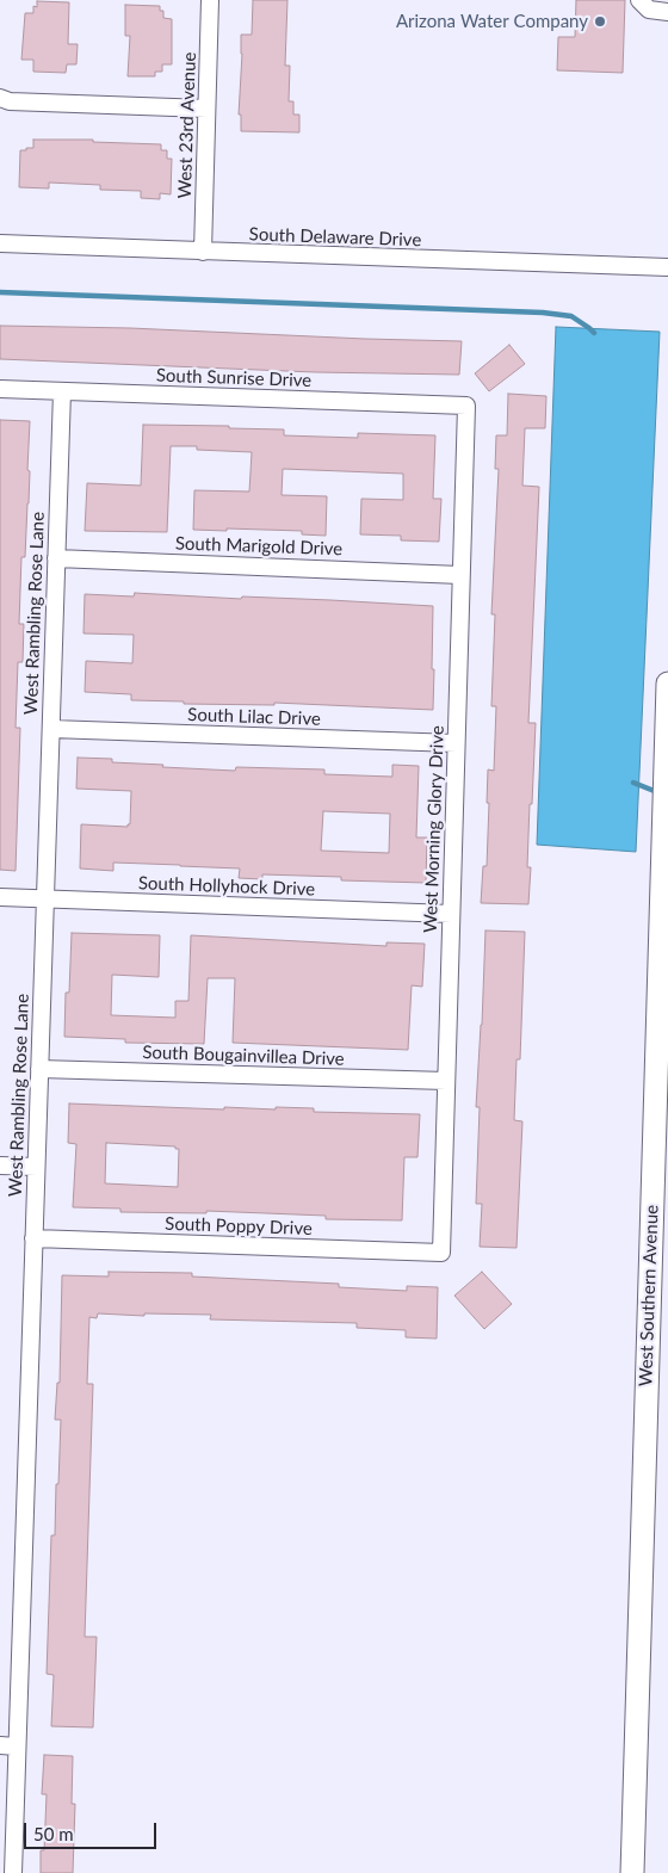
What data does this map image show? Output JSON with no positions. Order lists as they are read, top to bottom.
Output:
{
  "streets": {
    "main road": ["West Southern Avenue"],
    "street": [
      "West 23rd Avenue",
      "South Delaware Drive",
      "South Sunrise Drive",
      "South Marigold Drive",
      "West Rambling Rose Lane",
      "South Lilac Drive",
      "West Morning Glory Drive",
      "South Hollyhock Drive",
      "South Bougainvillea Drive",
      "South Poppy Drive"
    ]
  },
  "crossings": [
    ["West 23rd Avenue", "South Delaware Drive"],
    ["South Sunrise Drive", "West Rambling Rose Lane"],
    ["South Sunrise Drive", "West Morning Glory Drive"],
    ["South Marigold Drive", "West Rambling Rose Lane"],
    ["South Marigold Drive", "West Morning Glory Drive"],
    ["West Rambling Rose Lane", "South Lilac Drive"],
    ["West Rambling Rose Lane", "South Hollyhock Drive"],
    ["West Rambling Rose Lane", "South Bougainvillea Drive"],
    ["West Rambling Rose Lane", "South Poppy Drive"],
    ["South Lilac Drive", "West Morning Glory Drive"],
    ["West Morning Glory Drive", "South Hollyhock Drive"],
    ["West Morning Glory Drive", "South Bougainvillea Drive"],
    ["West Morning Glory Drive", "South Poppy Drive"]
  ],
  "places": ["Arizona Water Company"],
  "scale_bar": "50 m"
}
